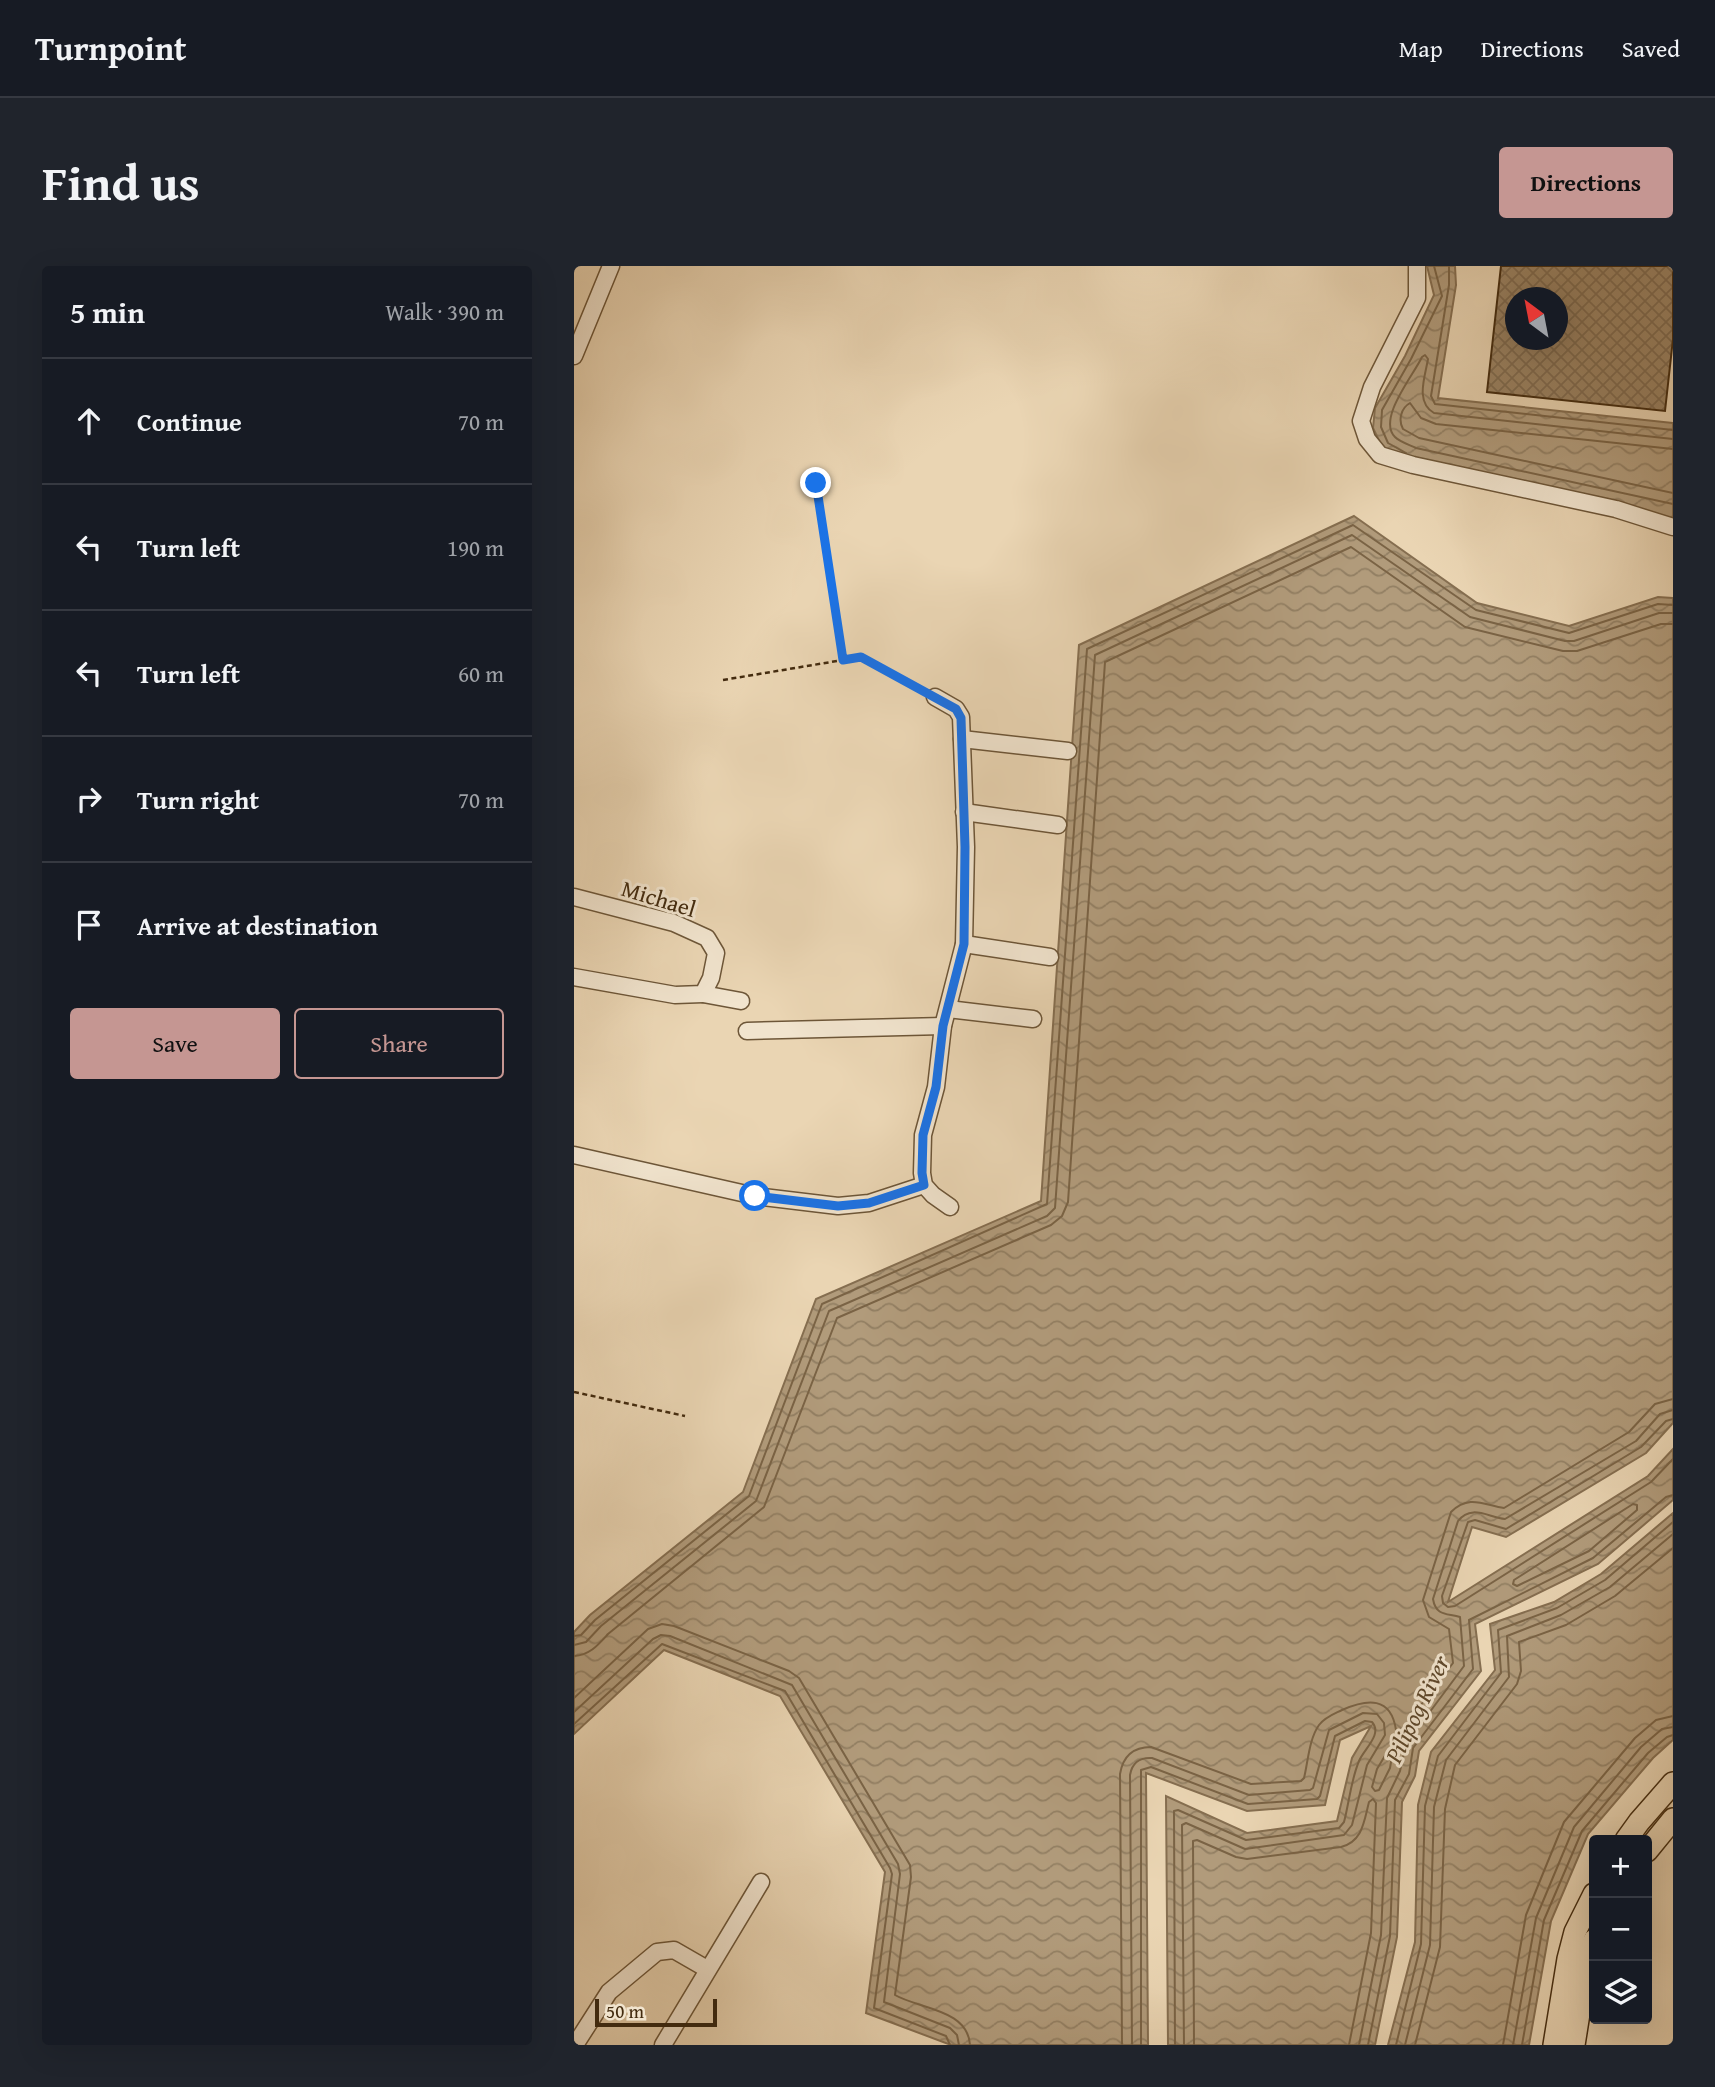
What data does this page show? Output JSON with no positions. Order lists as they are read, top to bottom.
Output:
{
  "streets": {
    "street": ["Michael"]
  },
  "water": ["Pilipog River"],
  "scale_bar": "50 m",
  "north": "top left",
  "page": {
    "header": "Turnpoint",
    "nav": ["Map", "Directions", "Saved"],
    "title": "Find us",
    "buttons": [
      "Directions",
      ["Save", "Share"]
    ],
    "heading": ["5 min", "Walk · 390 m"],
    "list": [
      ["Continue", "70 m"],
      ["Turn left", "190 m"],
      ["Turn left", "60 m"],
      ["Turn right", "70 m"],
      "Arrive at destination"
    ],
    "map_buttons": ["+", "−"],
    "scale": "50 m"
  }
}
